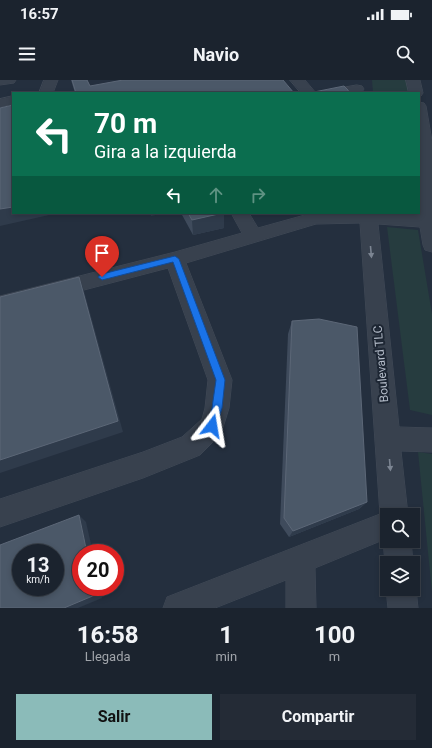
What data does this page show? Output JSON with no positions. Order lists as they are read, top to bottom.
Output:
{
  "streets": {
    "street": ["Boulevard TLC"]
  },
  "one_way": ["Boulevard TLC"],
  "page": {
    "status": "16:57",
    "header": "Navio",
    "turn": ["70 m", "Gira a la izquierda"],
    "speed": "13 km/h",
    "limit": "20",
    "eta": [
      "16:58",
      "Llegada",
      "1",
      "min",
      "100",
      "m"
    ],
    "buttons": ["Salir", "Compartir"]
  }
}
